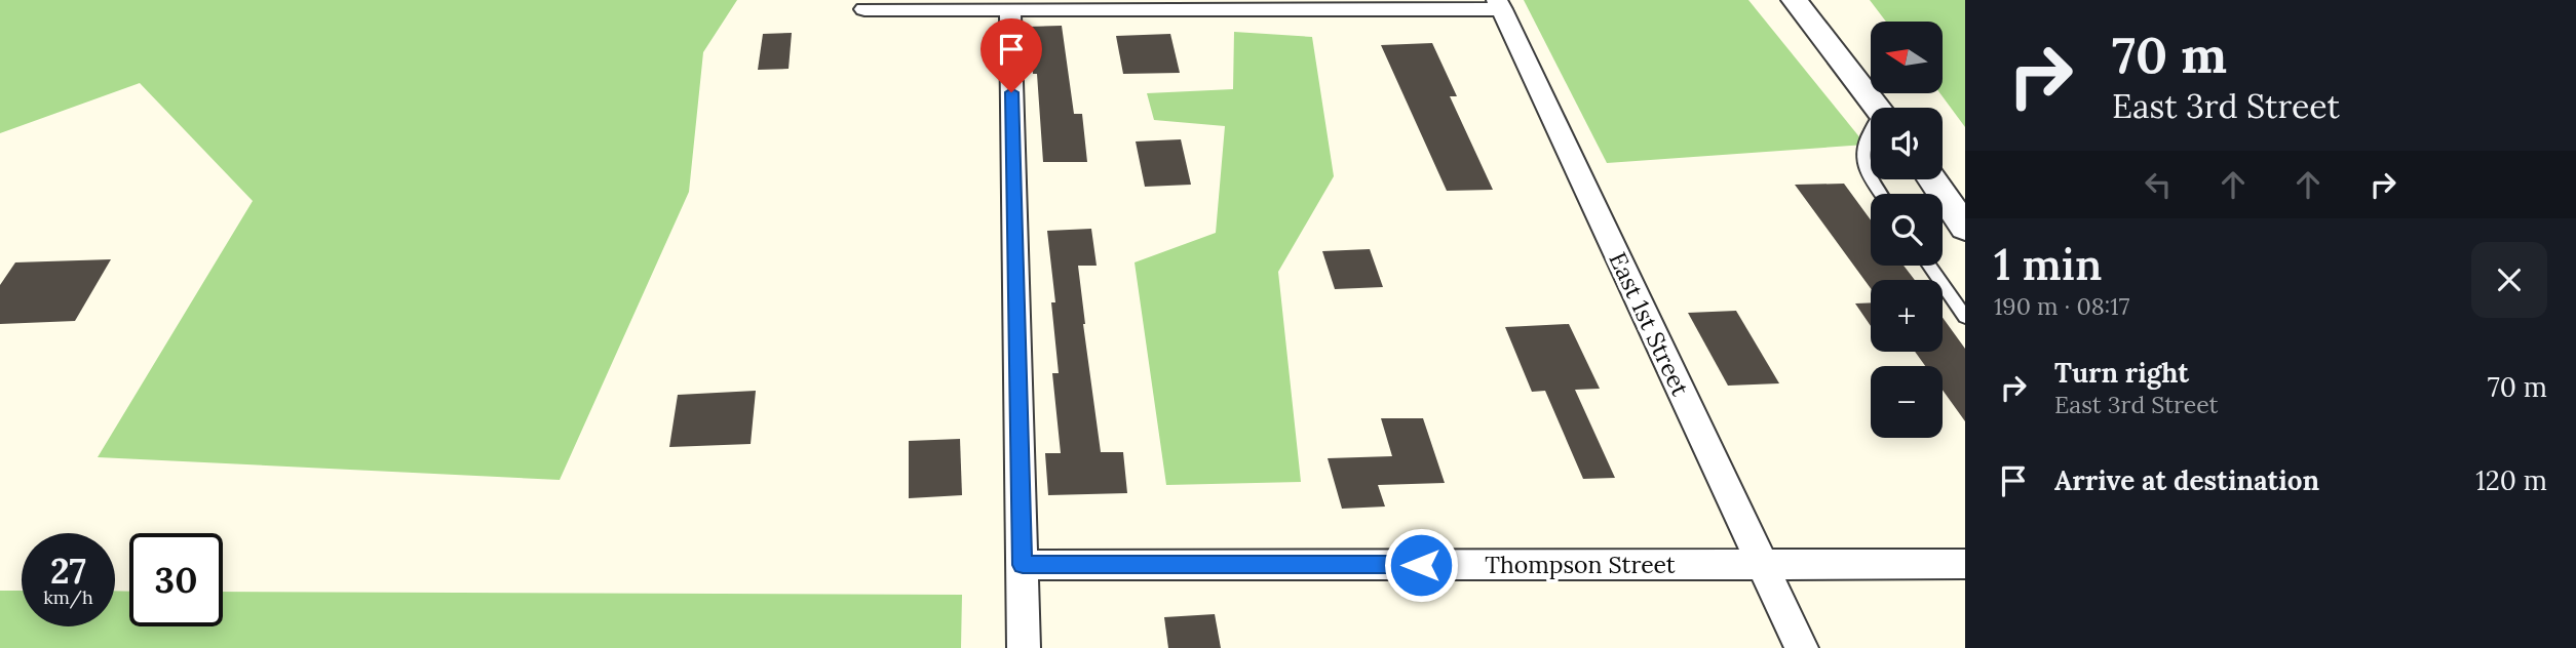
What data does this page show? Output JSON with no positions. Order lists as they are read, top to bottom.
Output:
{
  "streets": {
    "street": ["East 1st Street", "Thompson Street"]
  },
  "crossings": [
    ["East 1st Street", "Thompson Street"]
  ],
  "north": "left",
  "page": {
    "turn": ["70 m", "East 3rd Street"],
    "map_buttons": ["+", "−"],
    "heading": ["1 min", "190 m · 08:17"],
    "list": [
      {
        "name": "Turn right",
        "note": "East 3rd Street",
        "value": "70 m"
      },
      {
        "name": "Arrive at destination",
        "value": "120 m"
      }
    ],
    "speed": "27 km/h",
    "limit": "30"
  }
}
